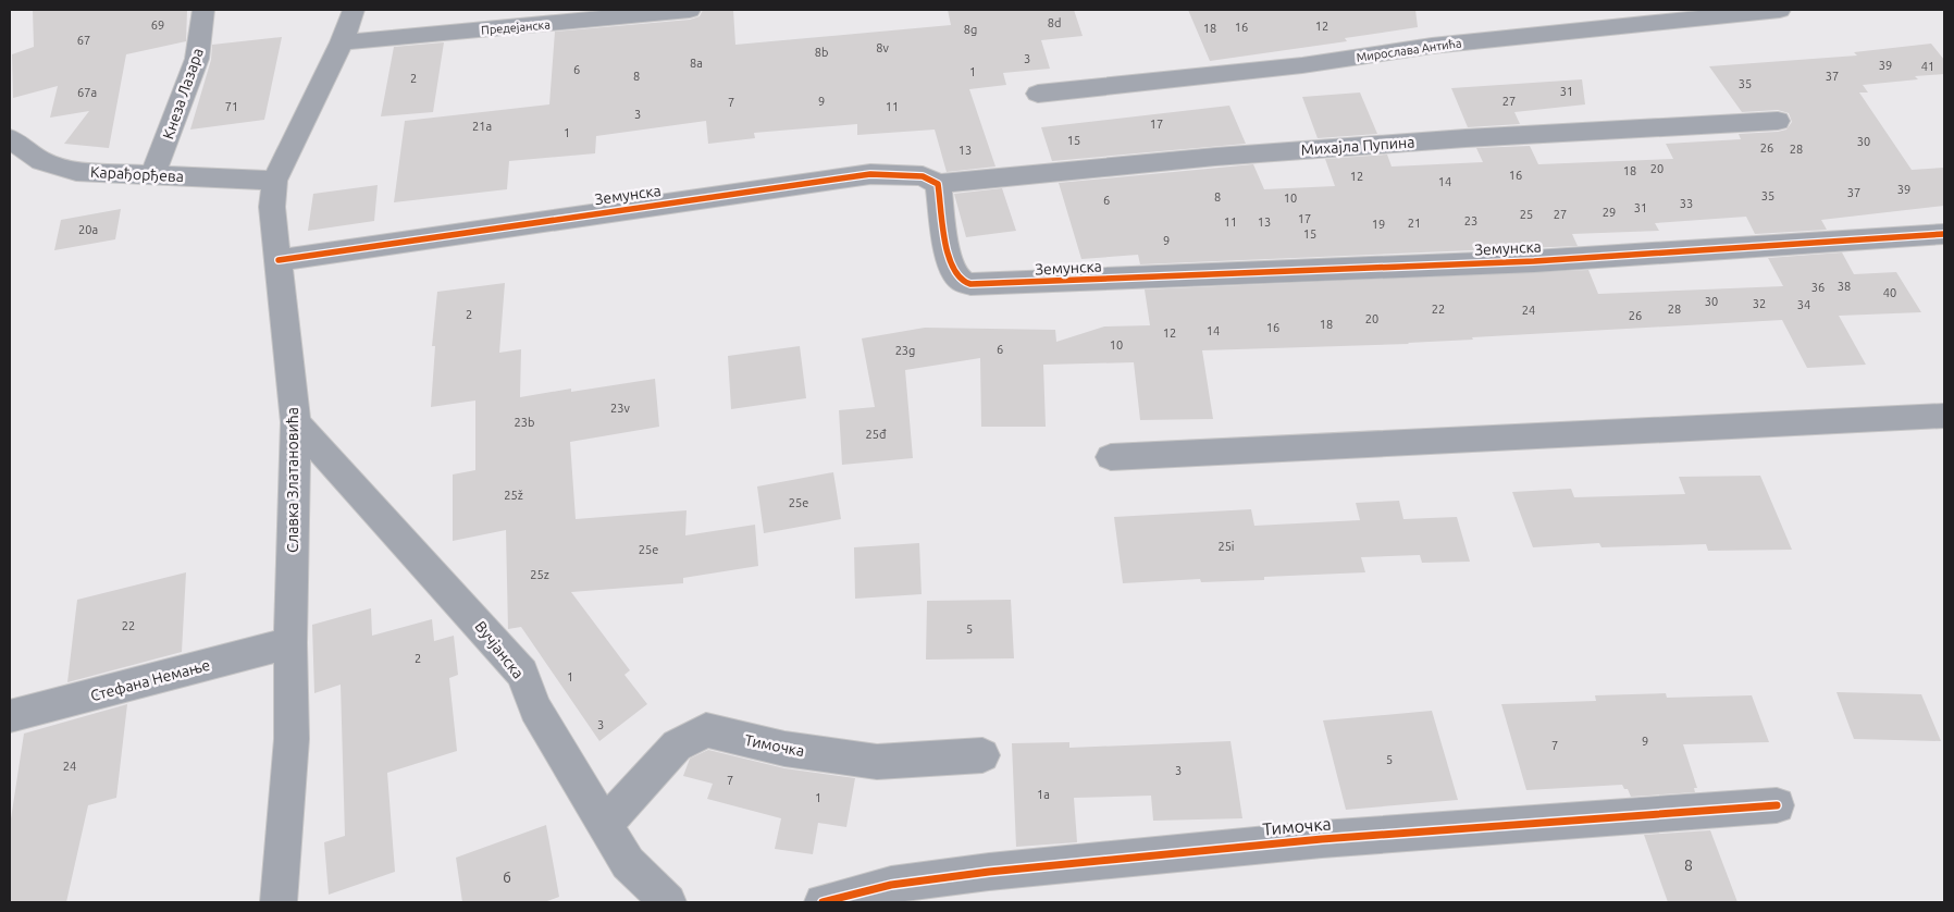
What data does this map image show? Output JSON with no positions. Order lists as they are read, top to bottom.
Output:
{
  "streets": {
    "street": [
      "Предејанска",
      "Мирослава Антића",
      "Кнеза Лазара",
      "Михајла Пупина",
      "Карађорђева",
      "Земунска",
      "Славка Златановића",
      "Вучјанска",
      "Стефана Немање",
      "Тимочка"
    ]
  },
  "crossings": [
    ["Предејанска", "Славка Златановића"],
    ["Кнеза Лазара", "Карађорђева"],
    ["Михајла Пупина", "Земунска"],
    ["Карађорђева", "Славка Златановића"],
    ["Земунска", "Славка Златановића"],
    ["Славка Златановића", "Вучјанска"],
    ["Славка Златановића", "Стефана Немање"],
    ["Вучјанска", "Тимочка"]
  ],
  "house_numbers": [
    "8d",
    "69",
    "12",
    "16",
    "18",
    "8g",
    "67",
    "8v",
    "8b",
    "3",
    "8a",
    "39",
    "41",
    "6",
    "1",
    "8",
    "37",
    "2",
    "35",
    "31",
    "67a",
    "9",
    "27",
    "7",
    "71",
    "11",
    "3",
    "17",
    "21a",
    "1",
    "15",
    "30",
    "26",
    "28",
    "13",
    "20",
    "18",
    "16",
    "12",
    "14",
    "39",
    "37",
    "35",
    "8",
    "10",
    "6",
    "33",
    "31",
    "29",
    "25",
    "27",
    "17",
    "23",
    "11",
    "13",
    "21",
    "19",
    "20a",
    "15",
    "9",
    "38",
    "36",
    "40",
    "30",
    "32",
    "34",
    "22",
    "28",
    "24",
    "2",
    "26",
    "20",
    "18",
    "16",
    "14",
    "12",
    "10",
    "6",
    "23g",
    "23v",
    "23b",
    "25đ",
    "25ž",
    "25e",
    "25i",
    "25e",
    "25z",
    "22",
    "5",
    "2",
    "1",
    "3",
    "9",
    "7",
    "5",
    "24",
    "3",
    "7",
    "1a",
    "1",
    "8",
    "6"
  ]
}
